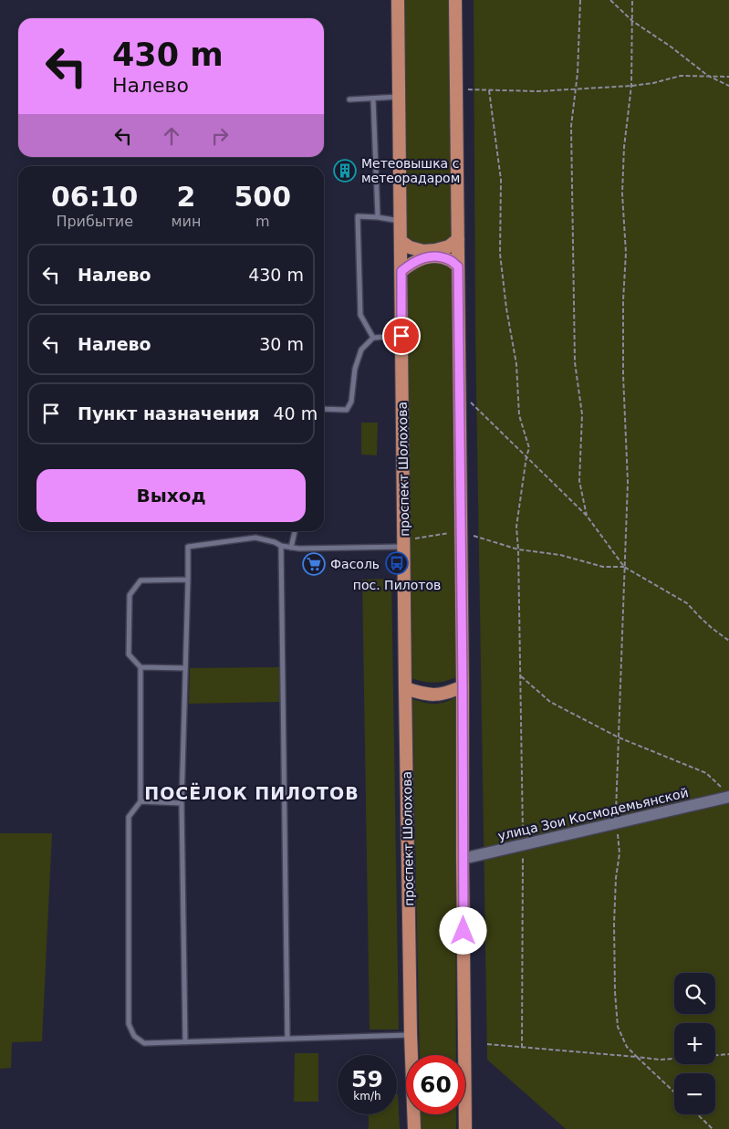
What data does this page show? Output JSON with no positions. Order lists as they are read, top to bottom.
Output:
{
  "streets": {
    "main road": ["проспект Шолохова"],
    "street": ["улица Зои Космодемьянской"]
  },
  "districts": ["ПОСЁЛОК ПИЛОТОВ"],
  "places": {
    "building": ["Метеовышка с метеорадаром"],
    "bus stop": ["пос. Пилотов"],
    "supermarket": ["Фасоль"]
  },
  "page": {
    "turn": ["430 m", "Налево"],
    "eta": [
      "06:10",
      "Прибытие",
      "2",
      "мин",
      "500",
      "m"
    ],
    "list": [
      {
        "name": "Налево",
        "value": "430 m"
      },
      {
        "name": "Налево",
        "value": "30 m"
      },
      {
        "name": "Пункт назначения",
        "value": "40 m"
      }
    ],
    "buttons": "Выход",
    "map_buttons": ["+", "−"],
    "speed": "59 km/h",
    "limit": "60"
  }
}
